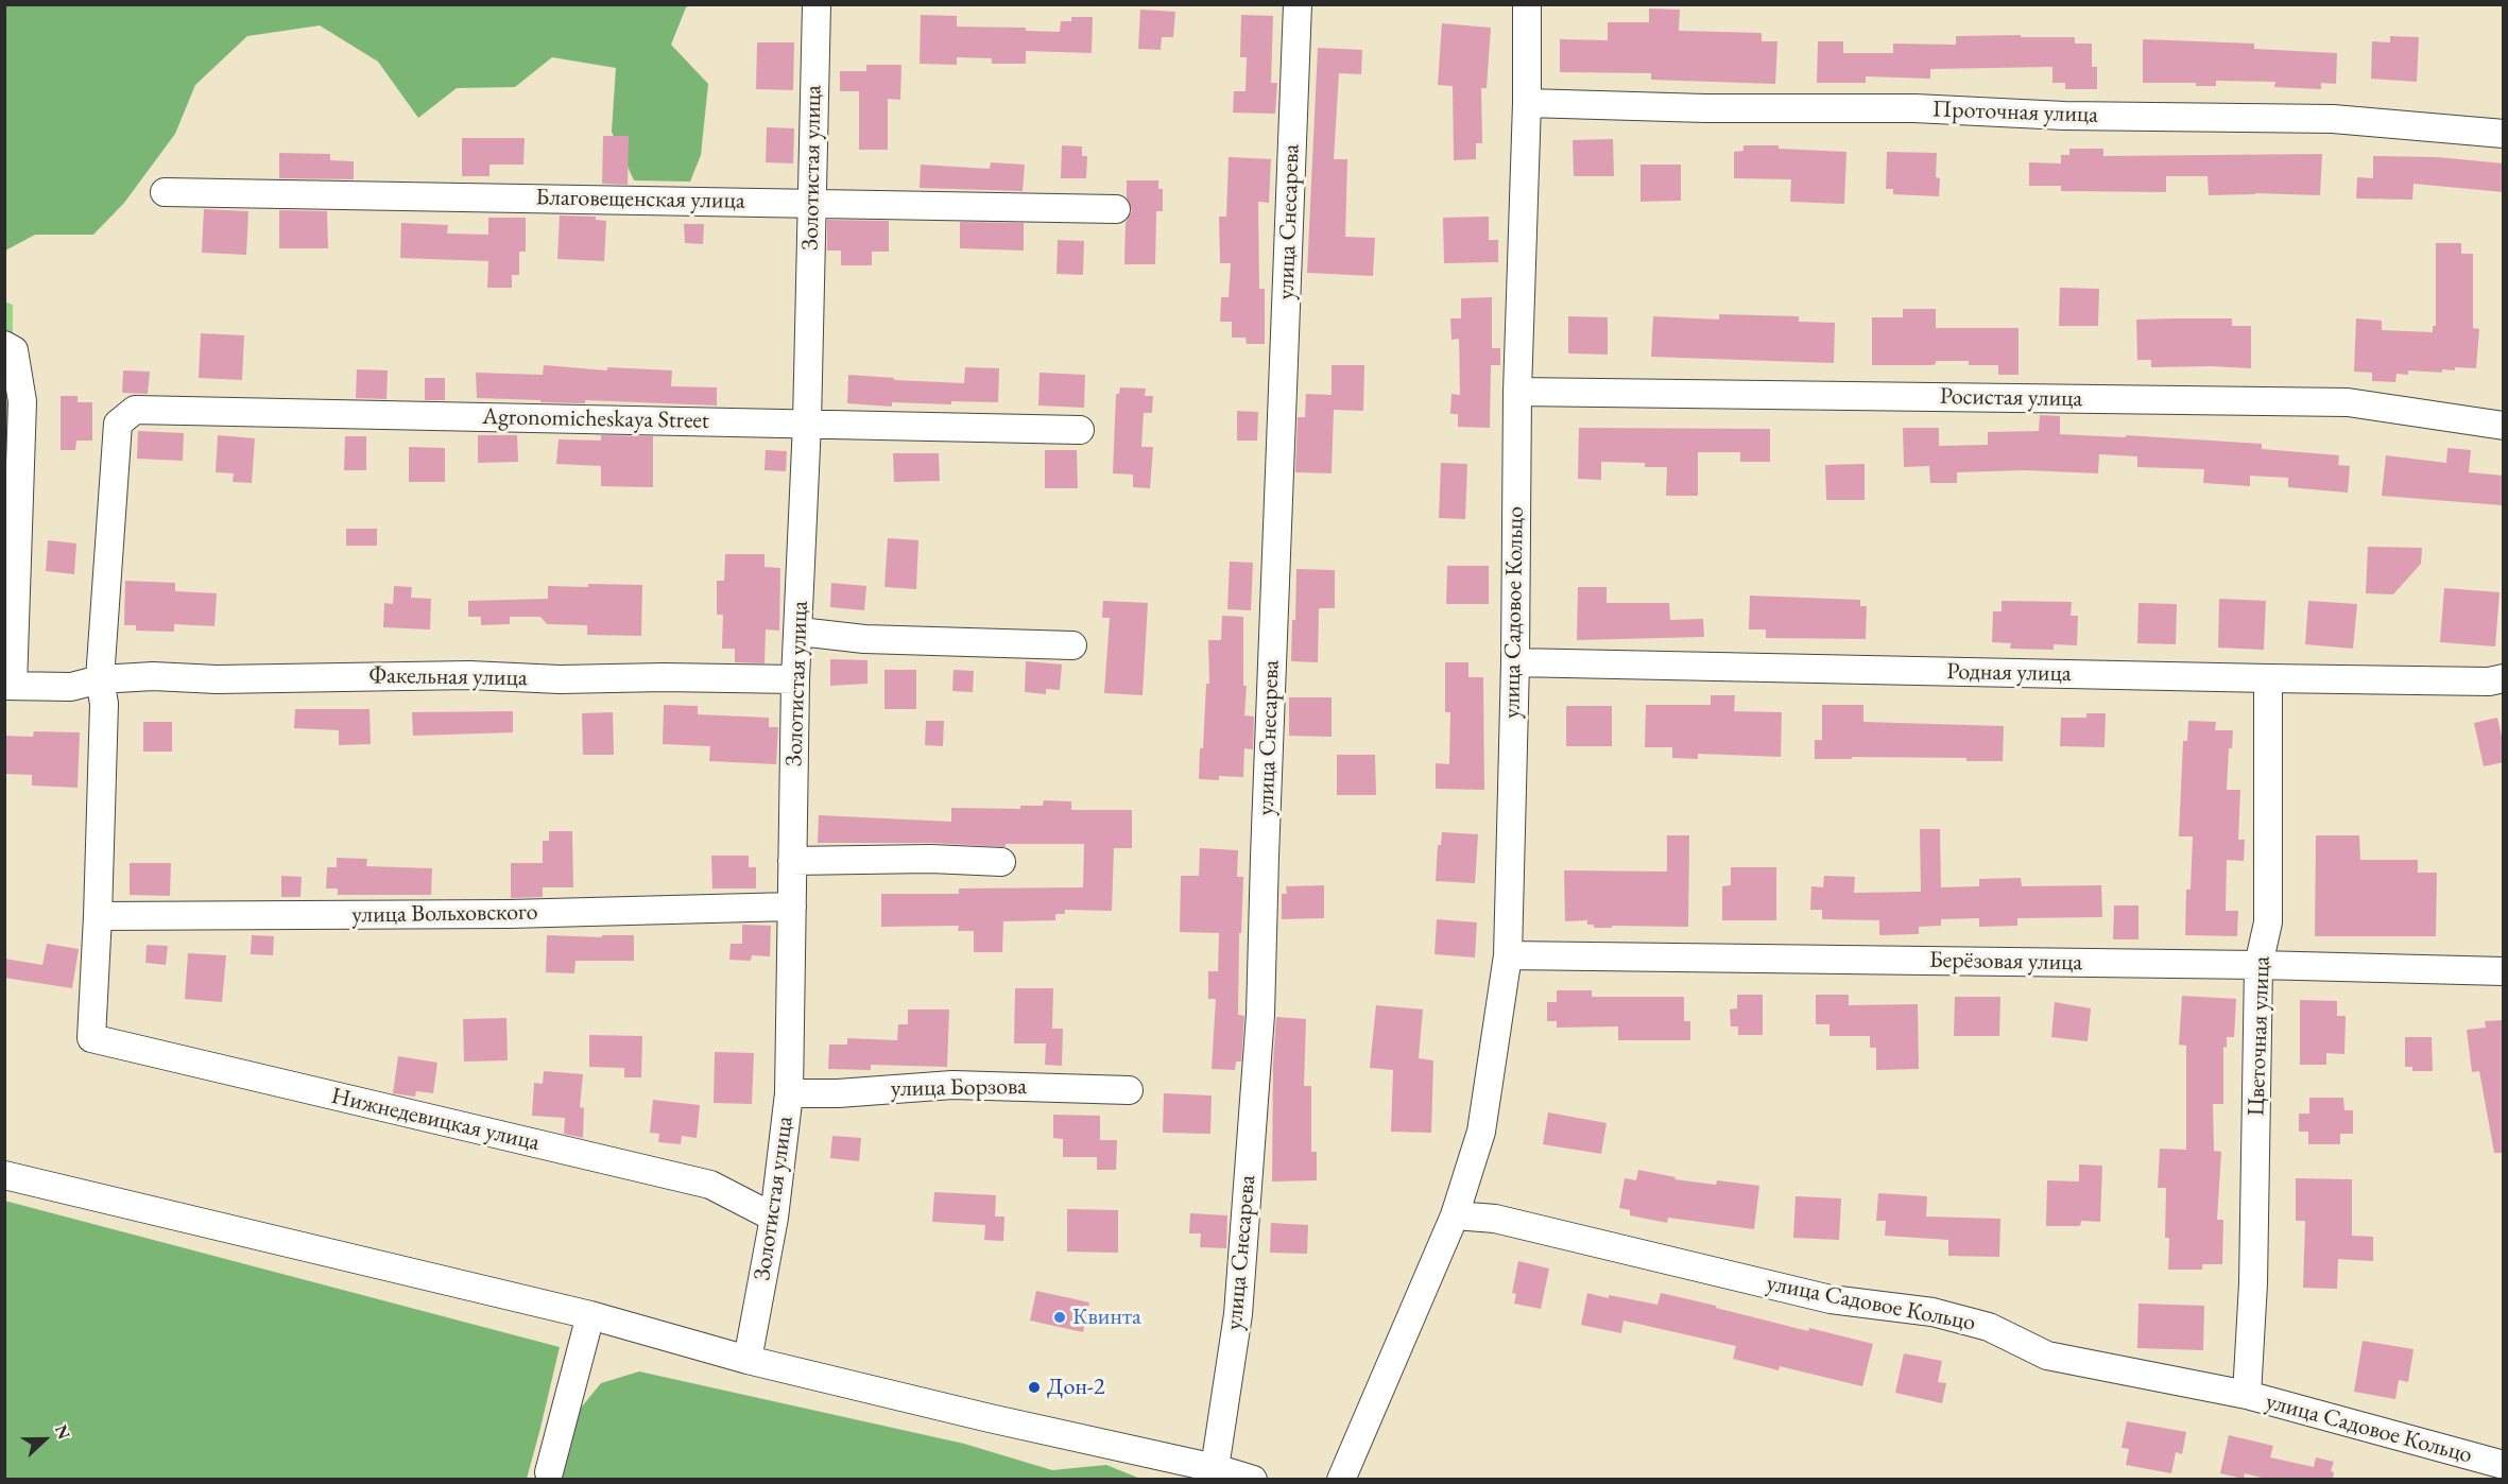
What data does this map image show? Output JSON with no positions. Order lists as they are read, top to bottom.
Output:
{
  "streets": {
    "street": [
      "Проточная улица",
      "Золотистая улица",
      "Благовещенская улица",
      "улица Снесарева",
      "Росистая улица",
      "Agronomicheskaya Street",
      "улица Садовое Кольцо",
      "Родная улица",
      "Факельная улица",
      "улица Вольховского",
      "Берёзовая улица",
      "Цветочная улица",
      "улица Борзова",
      "Нижнедевицкая улица"
    ]
  },
  "crossings": [
    ["Проточная улица", "улица Садовое Кольцо"],
    ["Золотистая улица", "Благовещенская улица"],
    ["Золотистая улица", "Agronomicheskaya Street"],
    ["Золотистая улица", "Факельная улица"],
    ["Золотистая улица", "улица Вольховского"],
    ["Золотистая улица", "улица Борзова"],
    ["Золотистая улица", "Нижнедевицкая улица"],
    ["Росистая улица", "улица Садовое Кольцо"],
    ["Agronomicheskaya Street", "Факельная улица"],
    ["улица Садовое Кольцо", "Родная улица"],
    ["улица Садовое Кольцо", "Берёзовая улица"],
    ["улица Садовое Кольцо", "Цветочная улица"],
    ["Родная улица", "Цветочная улица"],
    ["улица Вольховского", "Нижнедевицкая улица"],
    ["Берёзовая улица", "Цветочная улица"]
  ],
  "places": ["Квинта", "Дон-2"],
  "north": "right"
}
